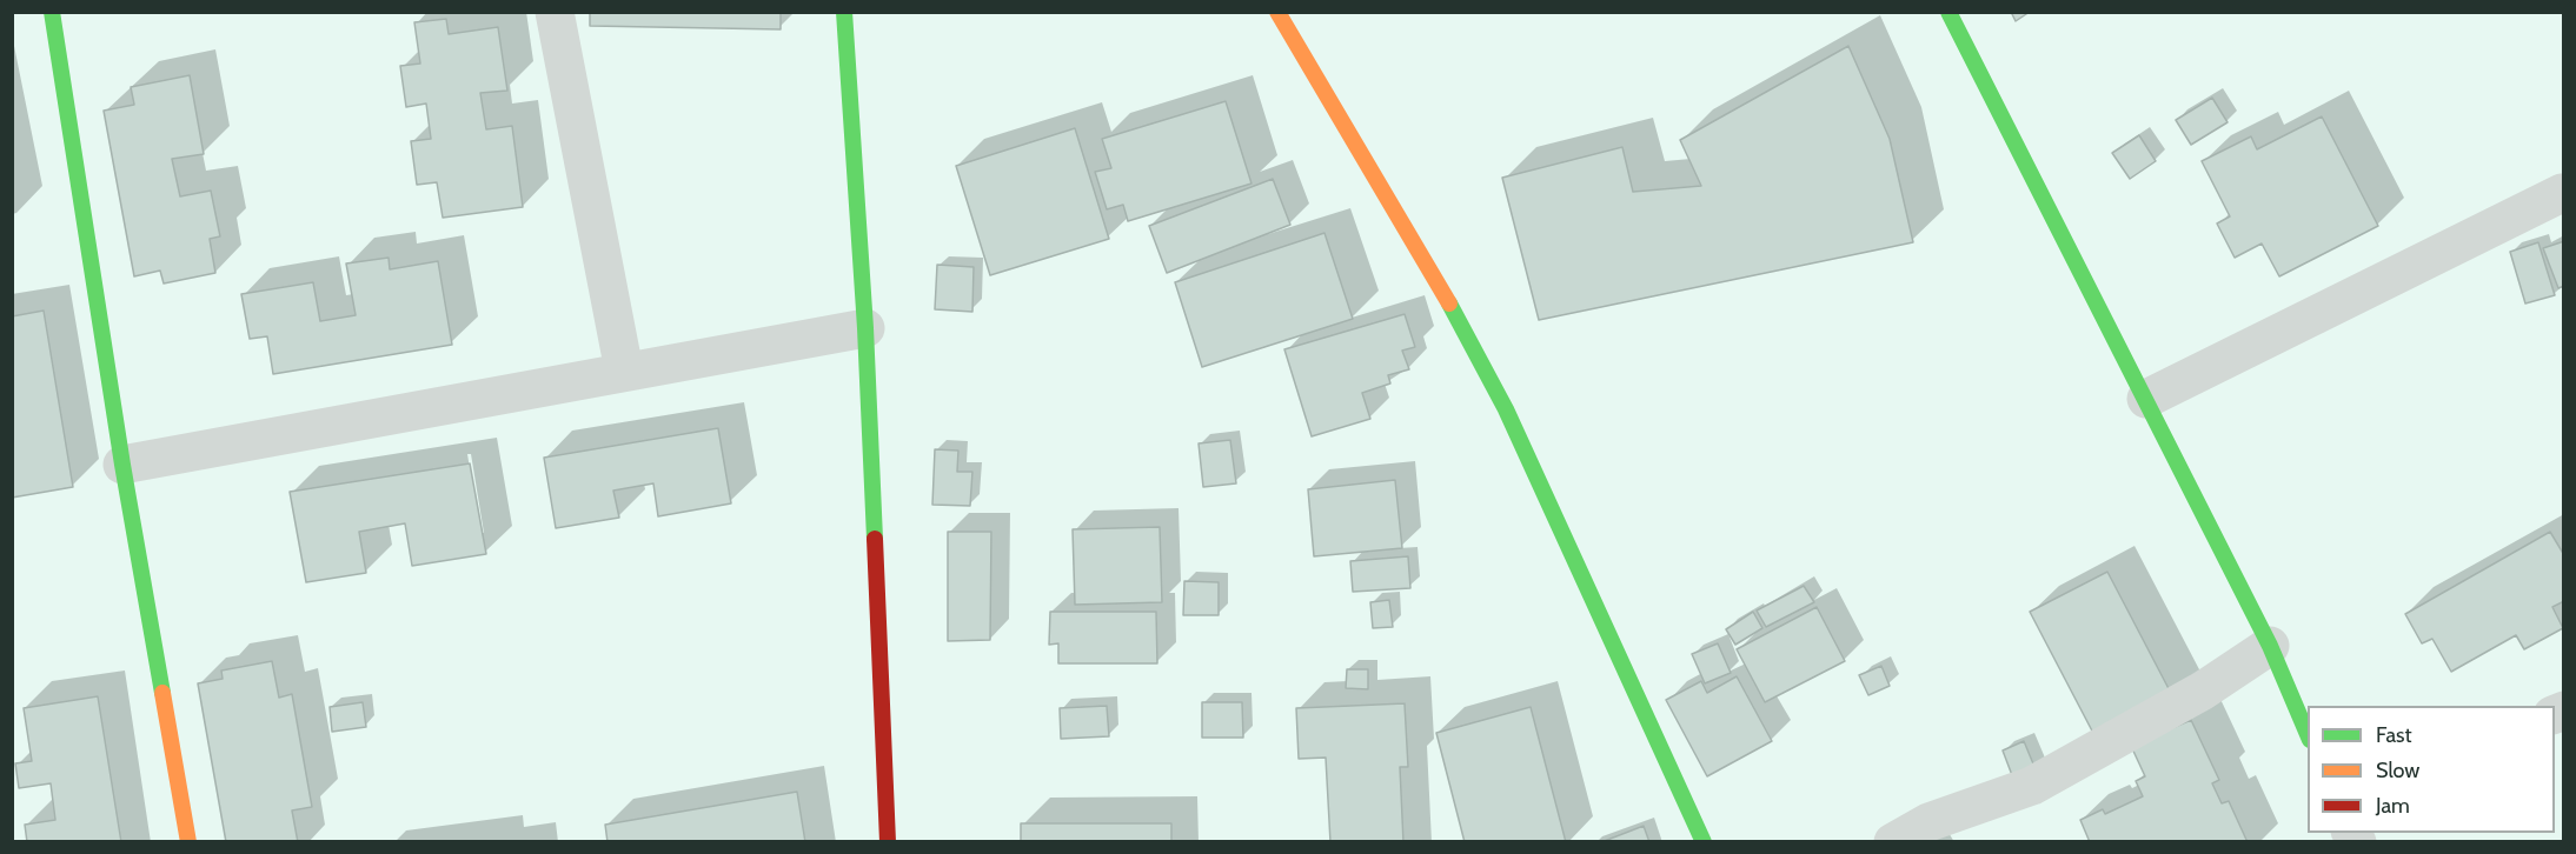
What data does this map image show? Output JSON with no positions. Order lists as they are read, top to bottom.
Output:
{
  "legend": ["Fast", "Slow", "Jam"]
}
